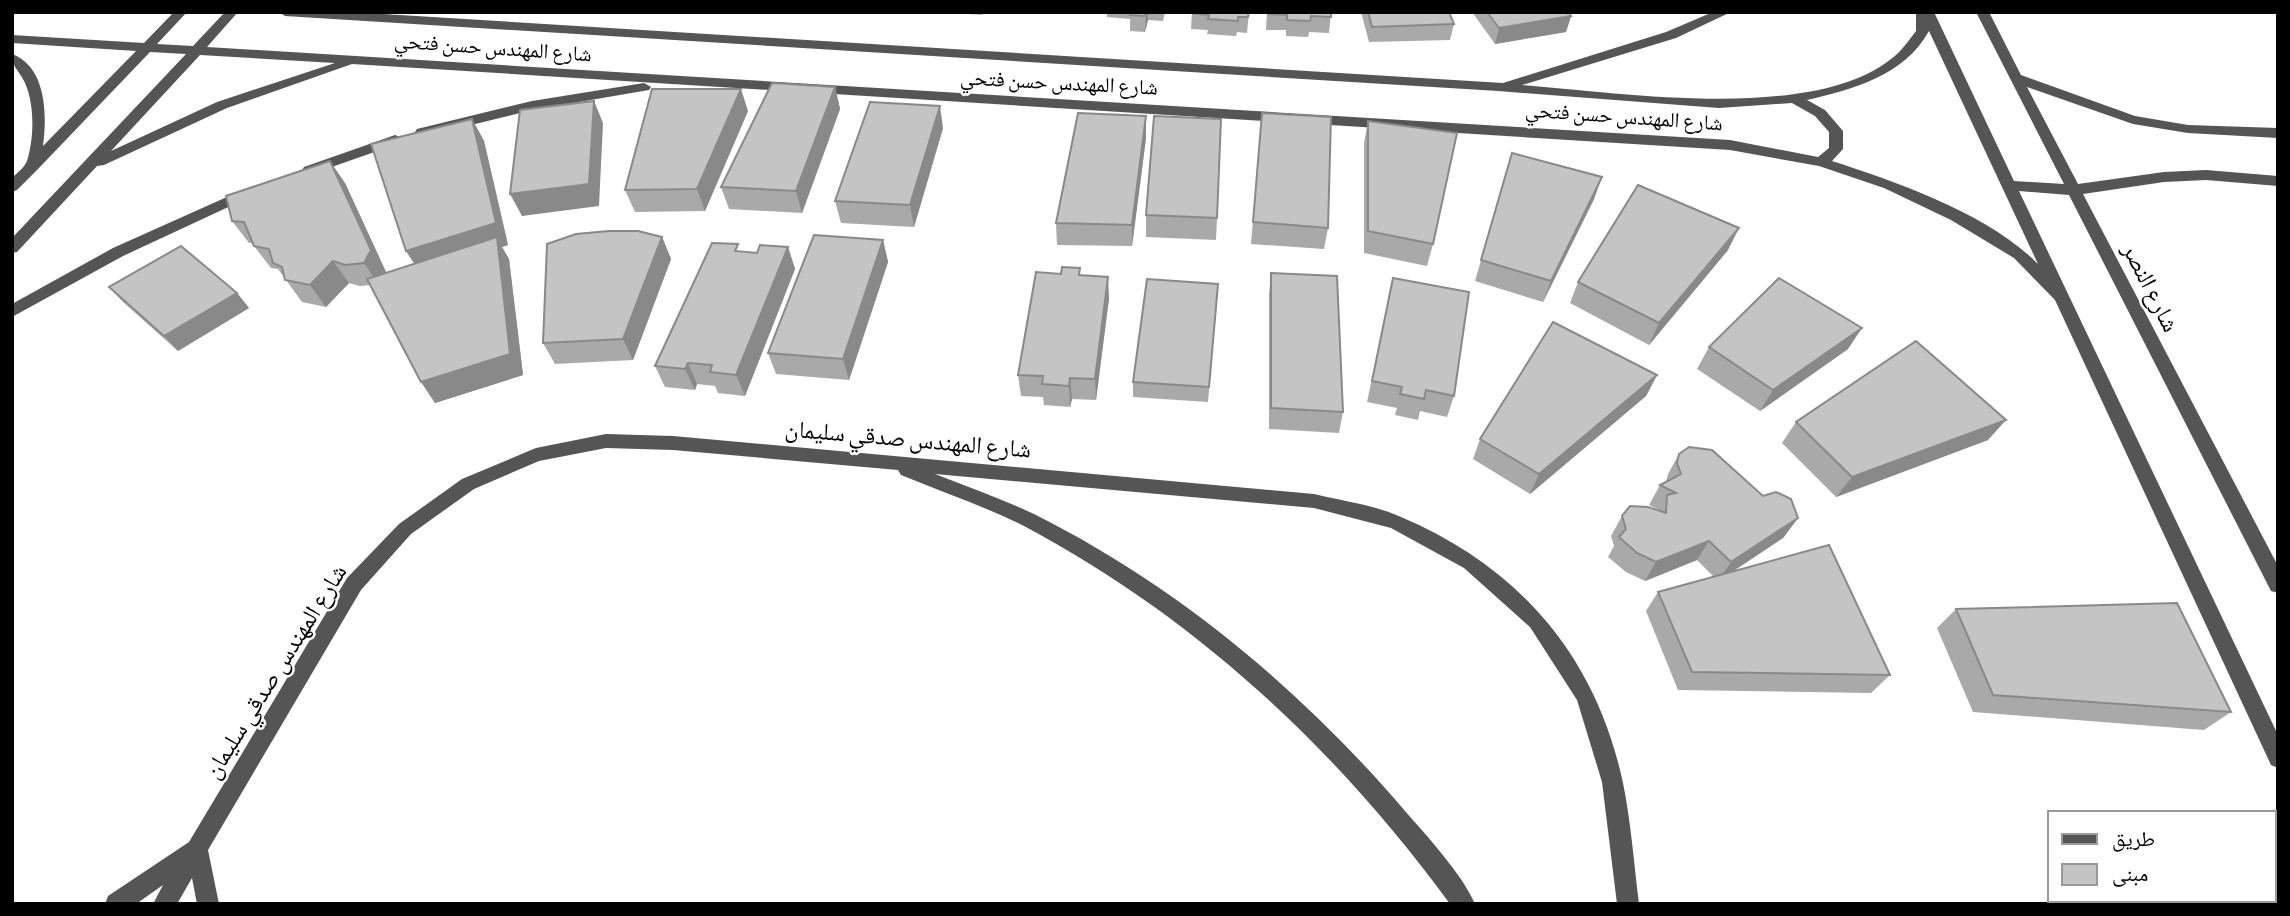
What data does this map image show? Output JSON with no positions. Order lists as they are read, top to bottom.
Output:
{
  "streets": {
    "street": ["شارع المهندس حسن فتحي", "شارع النصر", "شارع المهندس صدقي سليمان"]
  },
  "legend": ["طريق", "مبنى"]
}
